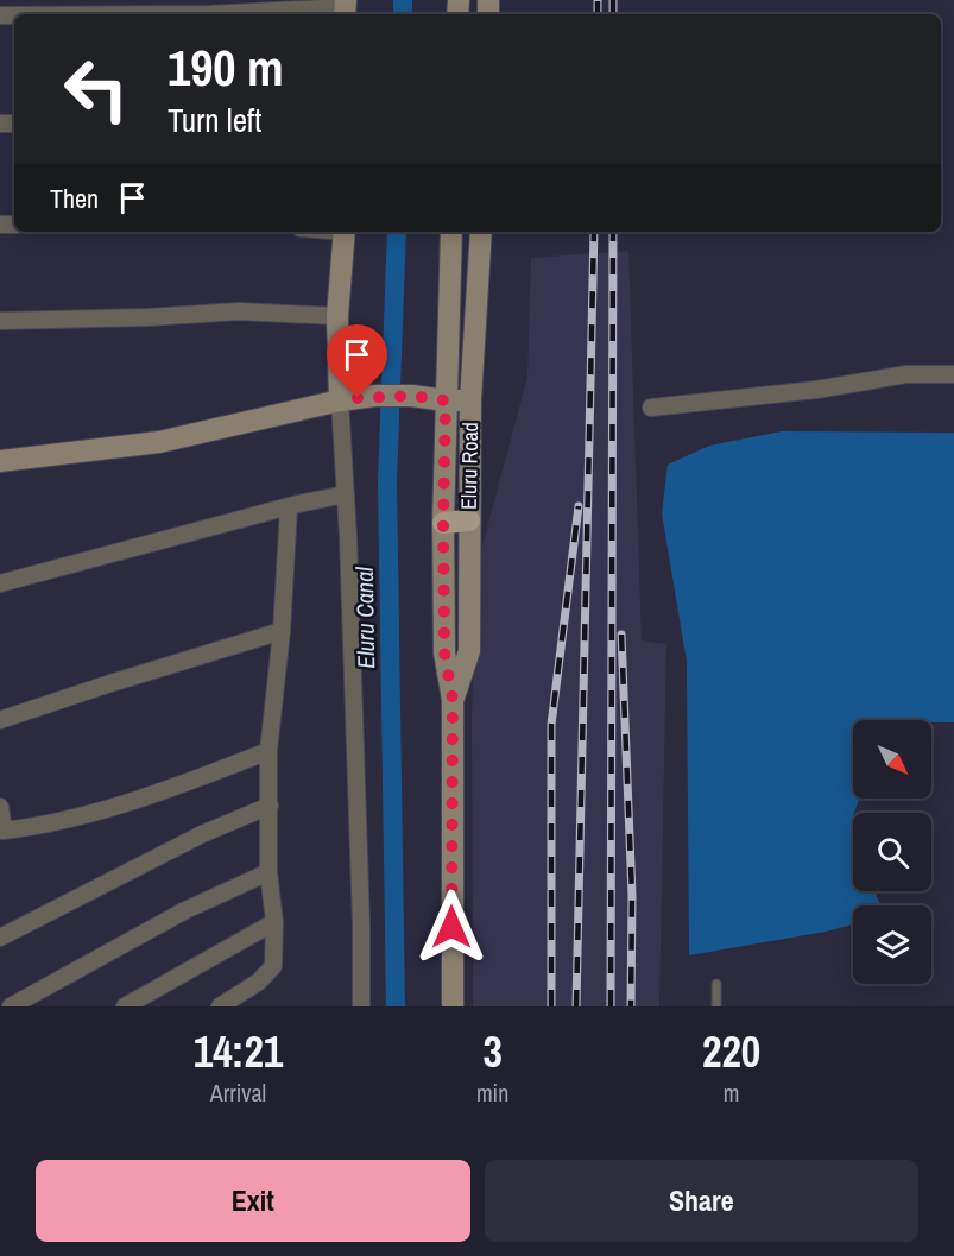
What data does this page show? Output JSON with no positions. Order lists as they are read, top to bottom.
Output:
{
  "streets": {
    "main road": ["Eluru Road"]
  },
  "water": ["Eluru Canal"],
  "north": "bottom right",
  "page": {
    "turn": ["190 m", "Turn left"],
    "then": "Then",
    "eta": [
      "14:21",
      "Arrival",
      "3",
      "min",
      "220",
      "m"
    ],
    "buttons": ["Exit", "Share"]
  }
}
